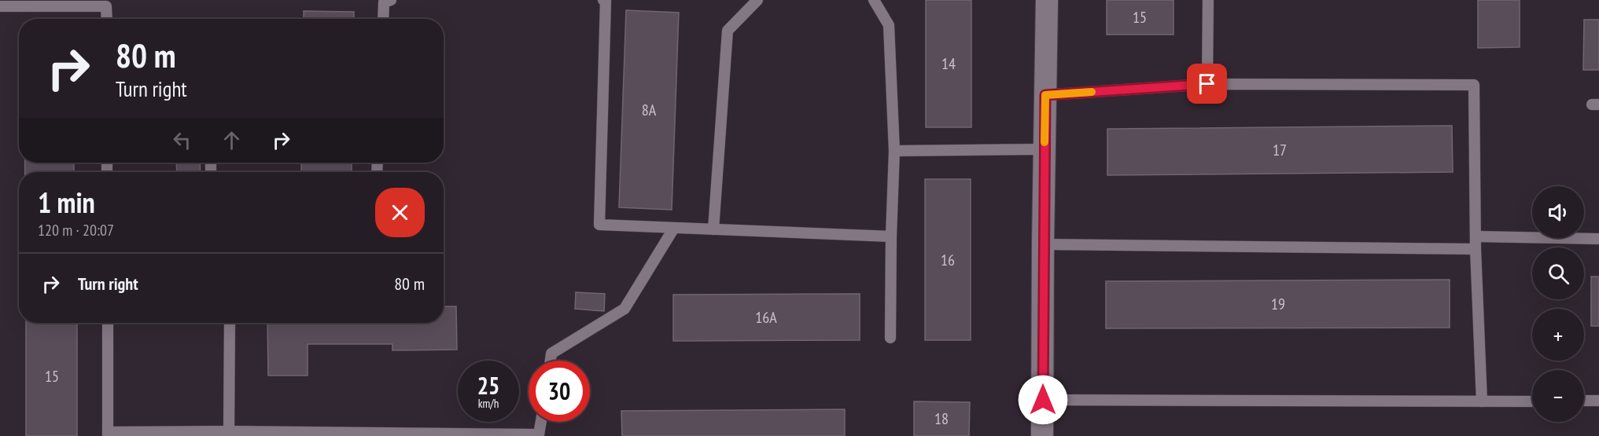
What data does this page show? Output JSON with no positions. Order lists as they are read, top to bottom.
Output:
{
  "house_numbers": [
    "15",
    "14",
    "8А",
    "17",
    "16",
    "19",
    "16А",
    "15",
    "18"
  ],
  "page": {
    "turn": ["80 m", "Turn right"],
    "heading": ["1 min", "120 m · 20:07"],
    "map_buttons": ["+", "−"],
    "list": [
      {
        "name": "Turn right",
        "value": "80 m"
      }
    ],
    "speed": "25 km/h",
    "limit": "30"
  }
}
